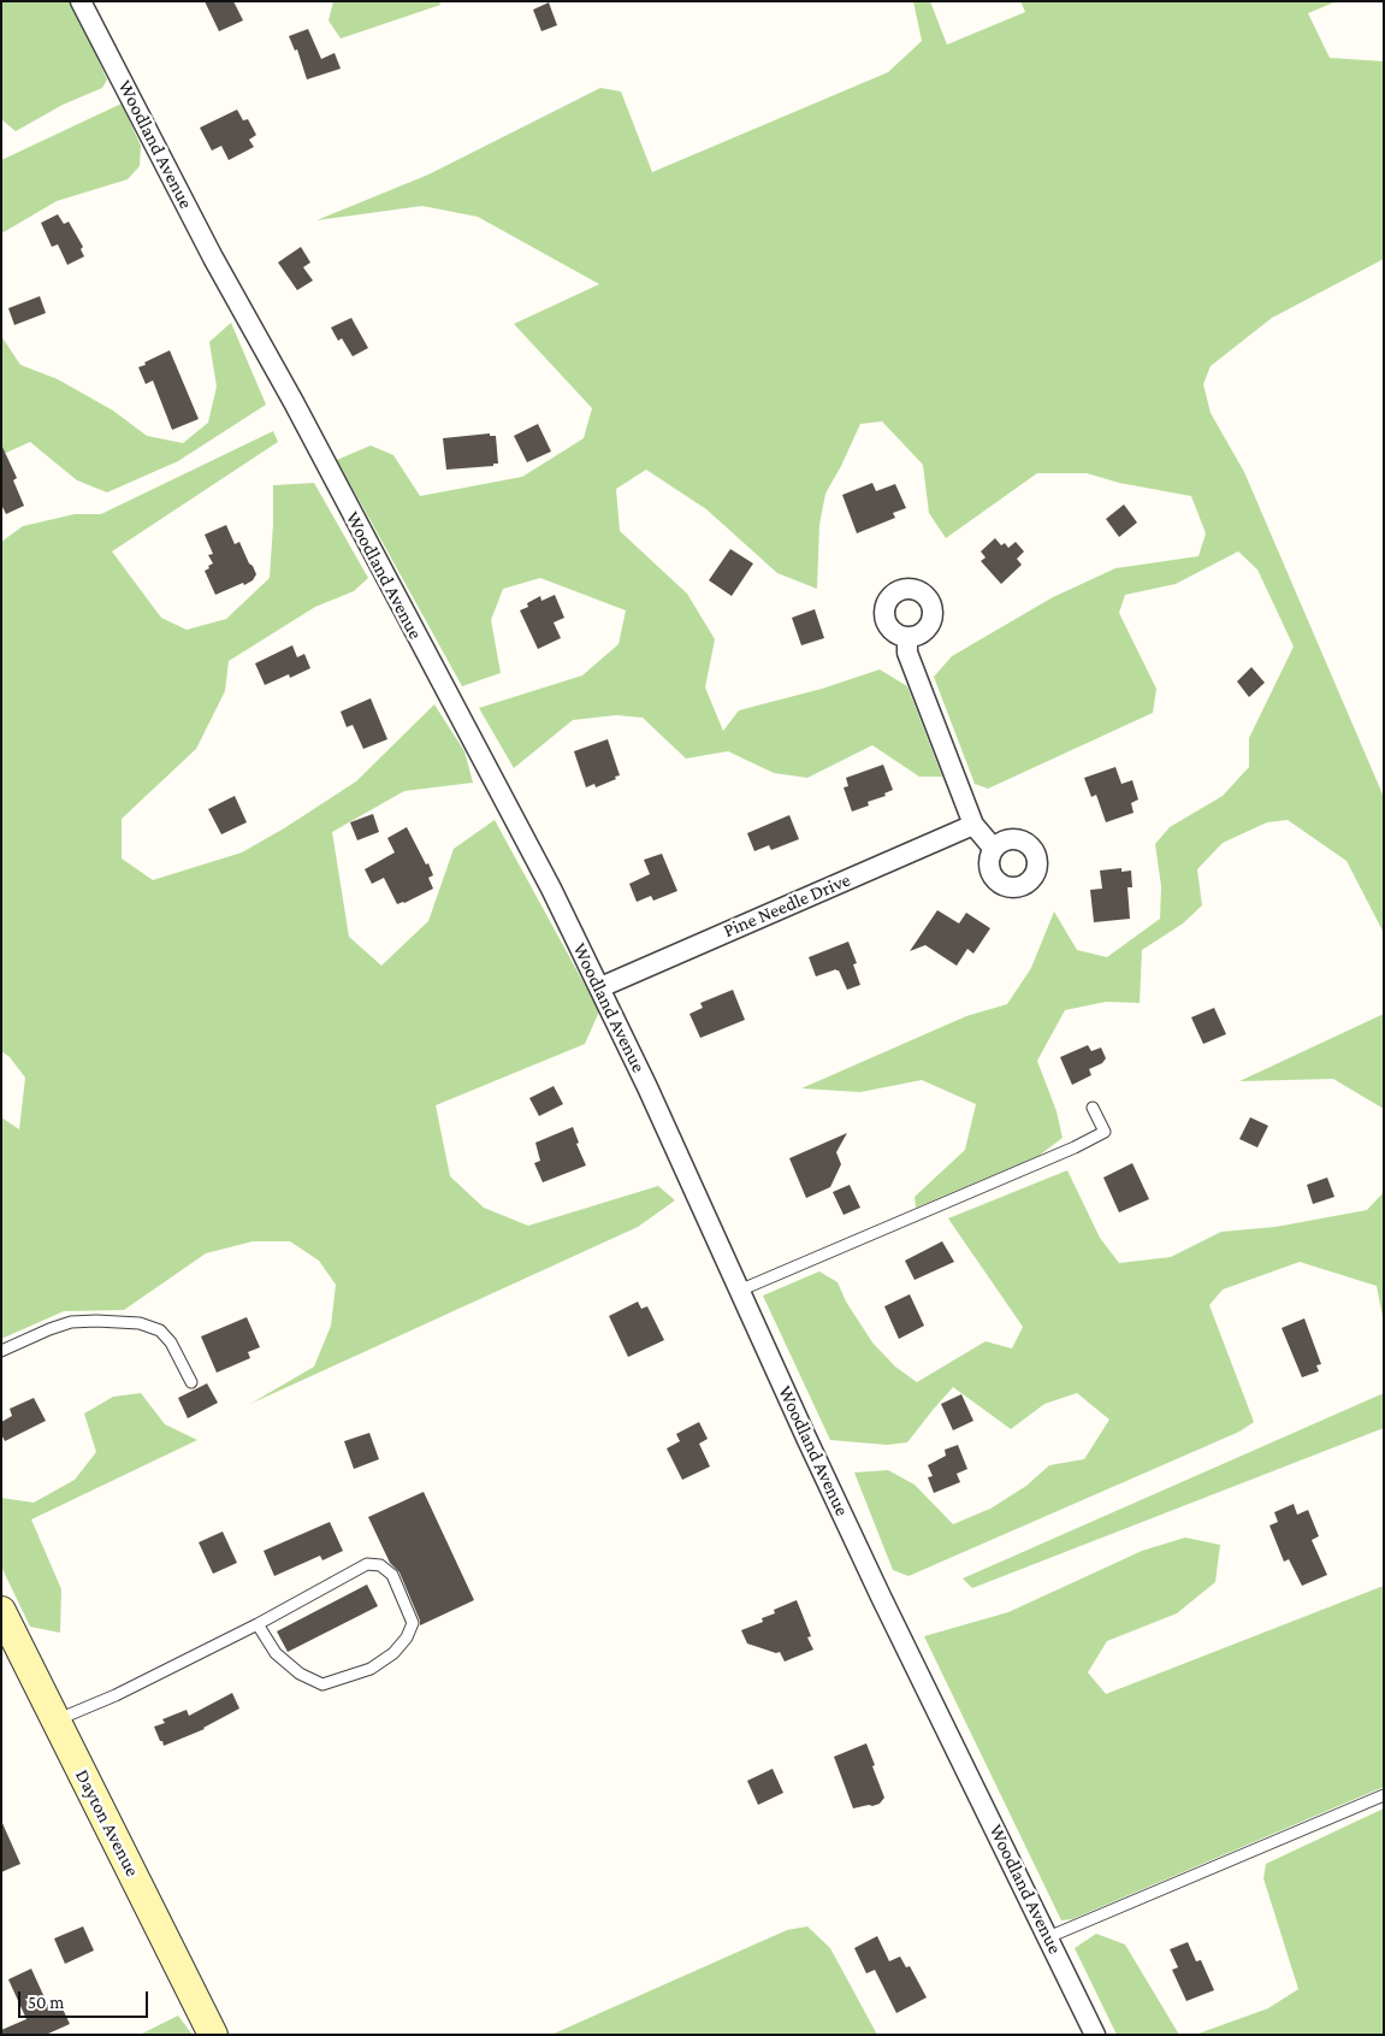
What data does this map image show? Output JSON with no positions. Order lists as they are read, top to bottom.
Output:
{
  "streets": {
    "street": ["Woodland Avenue", "Pine Needle Drive", "Dayton Avenue"]
  },
  "crossings": [
    ["Woodland Avenue", "Pine Needle Drive"]
  ],
  "scale_bar": "50 m"
}
